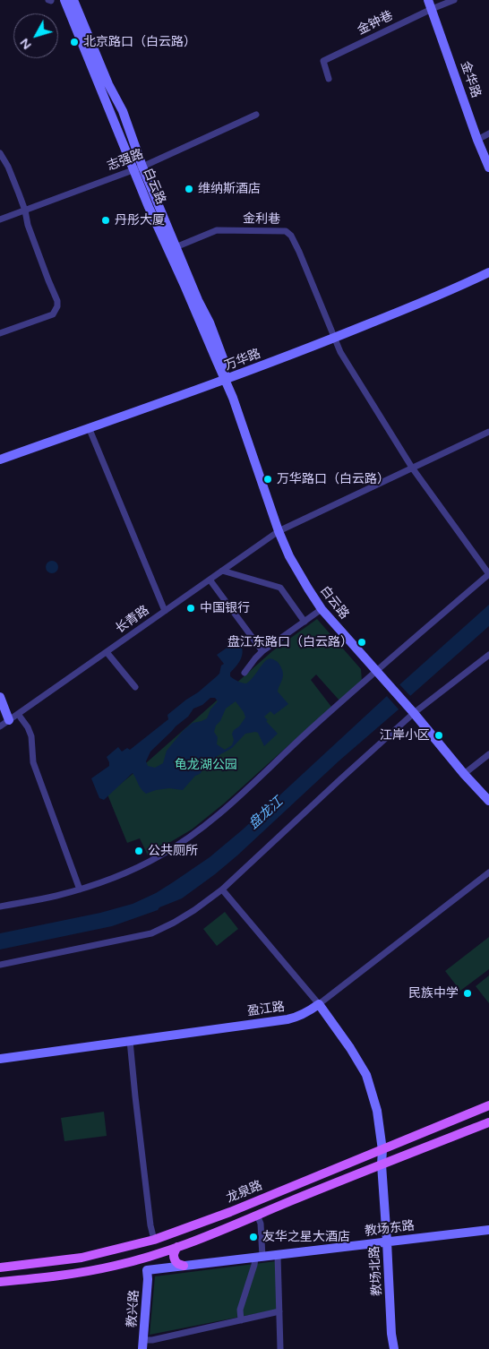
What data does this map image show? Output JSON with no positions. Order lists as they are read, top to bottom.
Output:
{
  "streets": {
    "main road": ["龙泉路"],
    "street": [
      "金钟巷",
      "金华路",
      "志强路",
      "白云路",
      "金利巷",
      "万华路",
      "长青路",
      "盈江路",
      "教场东路",
      "教场北路",
      "教兴路"
    ]
  },
  "crossings": [
    ["金钟巷", "金华路"],
    ["志强路", "白云路"],
    ["白云路", "金利巷"],
    ["白云路", "万华路"],
    ["白云路", "长青路"],
    ["金利巷", "万华路"],
    ["盈江路", "教场北路"],
    ["龙泉路", "教场北路"],
    ["教场东路", "教场北路"],
    ["教场东路", "教兴路"]
  ],
  "water": ["盘龙江"],
  "parks": ["龟龙湖公园"],
  "places": [
    "北京路口（白云路）",
    "维纳斯酒店",
    "丹彤大厦",
    "万华路口（白云路）",
    "中国银行",
    "盘江东路口（白云路）",
    "江岸小区",
    "公共厕所",
    "民族中学",
    "友华之星大酒店"
  ],
  "north": "bottom left"
}
